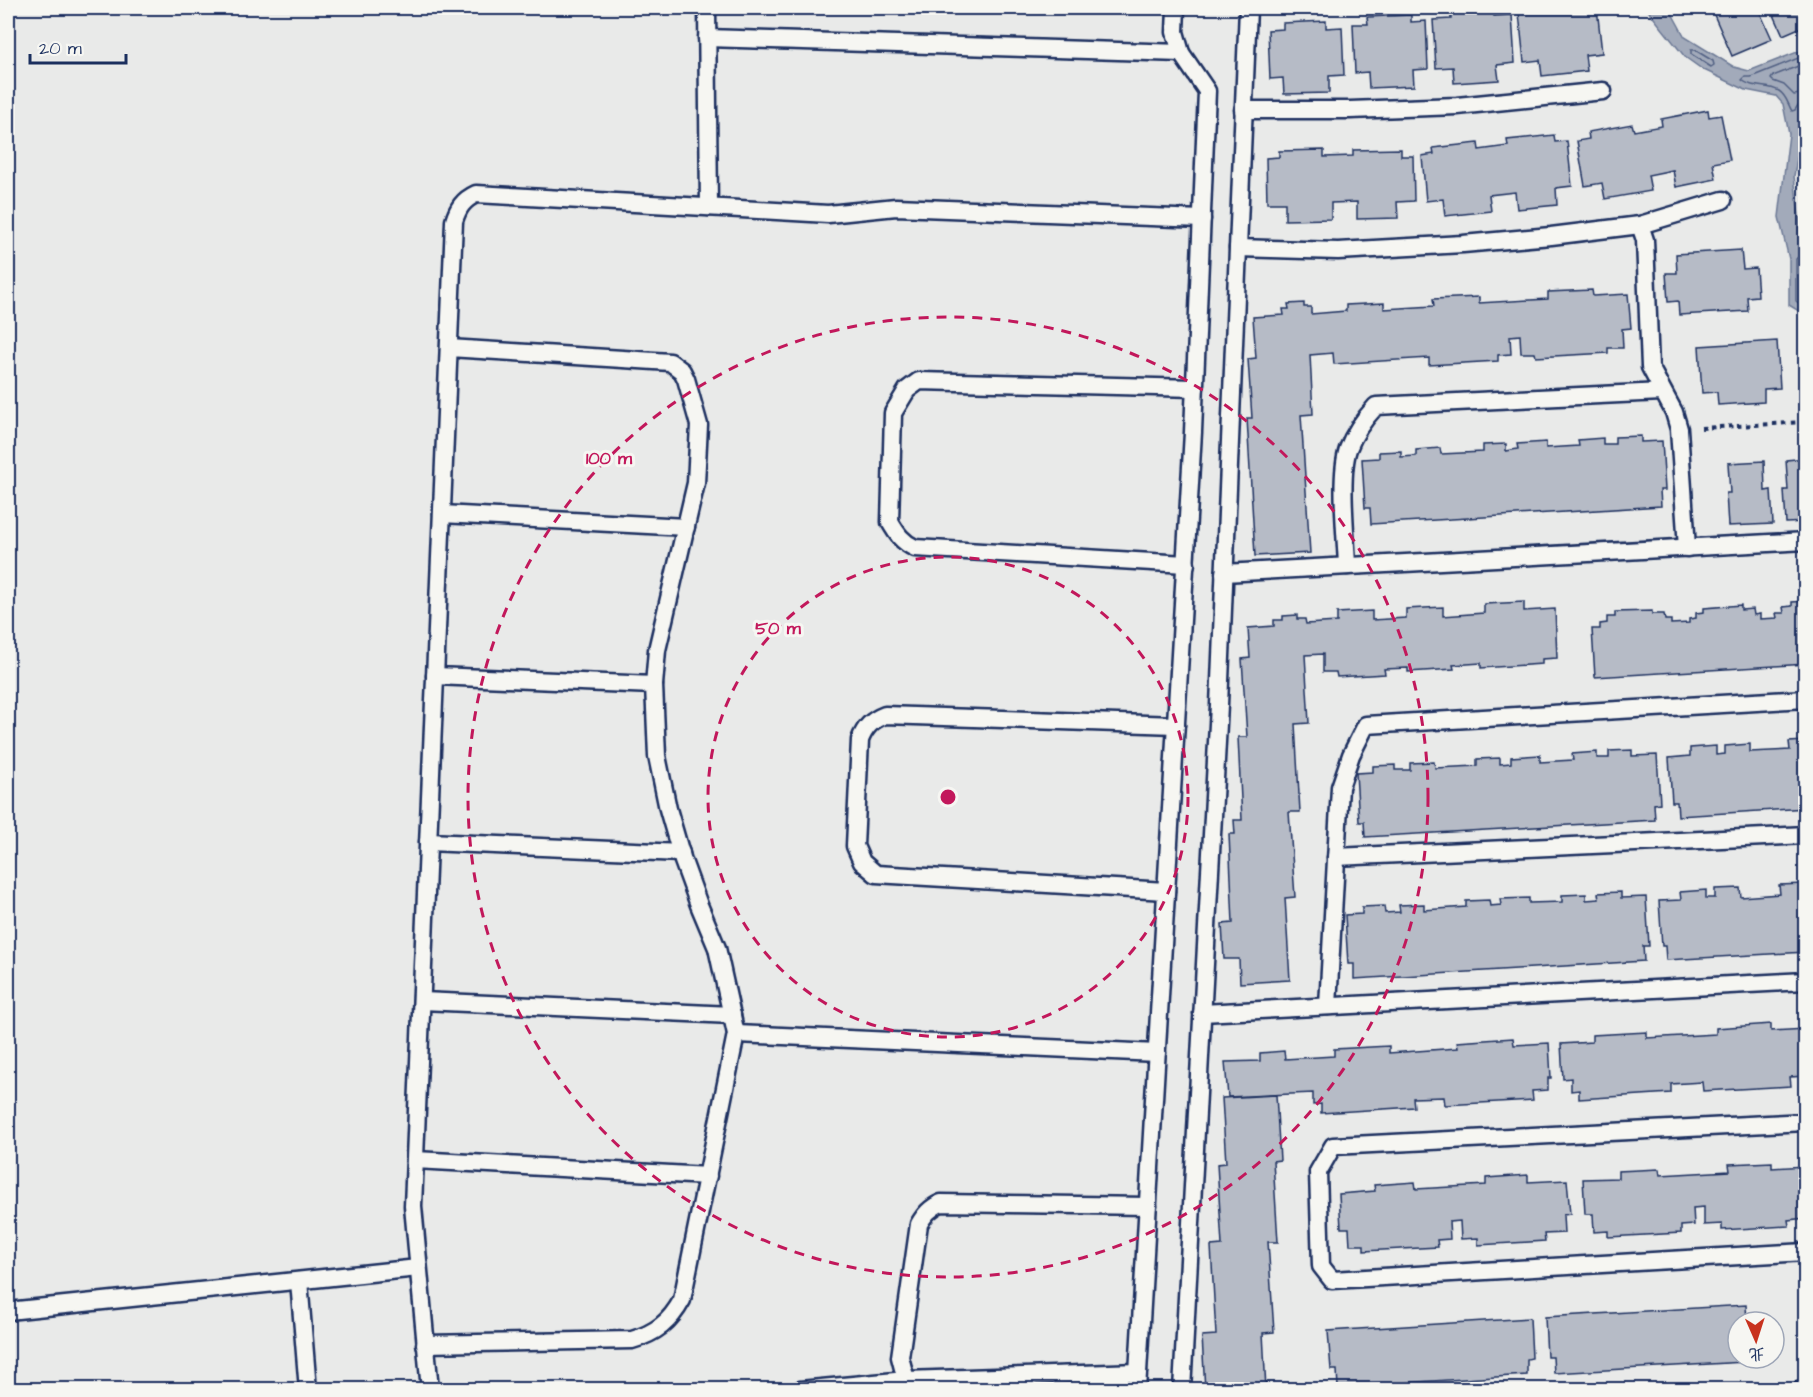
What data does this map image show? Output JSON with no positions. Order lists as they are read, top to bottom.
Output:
{
  "scale_bar": "20 m",
  "north": "bottom",
  "rings": ["100 m", "50 m"]
}
